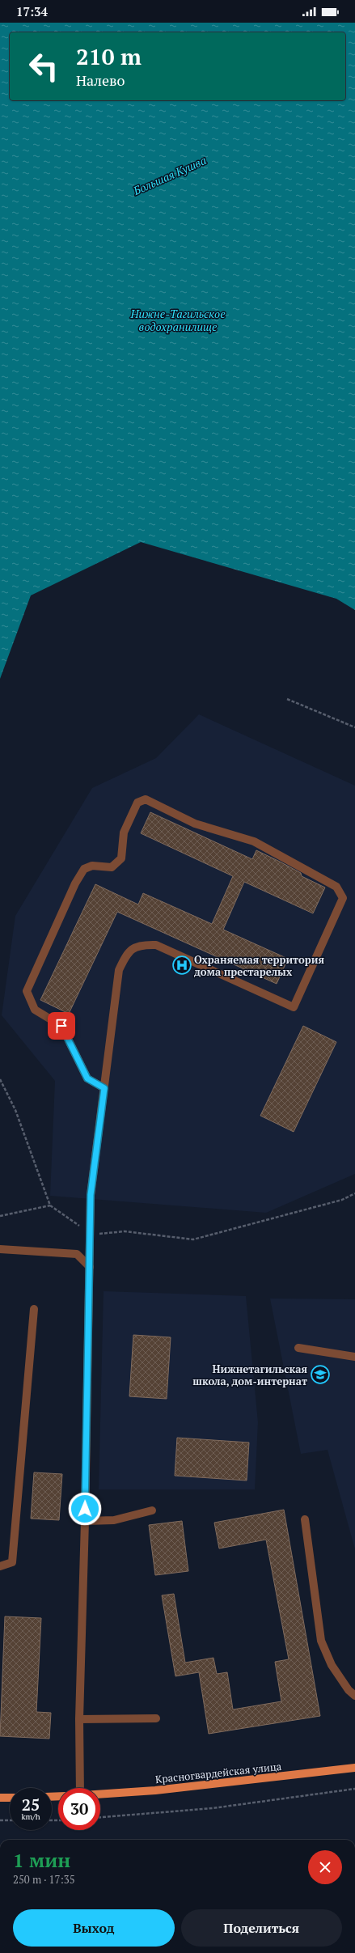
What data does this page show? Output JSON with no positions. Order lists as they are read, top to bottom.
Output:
{
  "streets": {
    "main road": ["Красногвардейская улица"]
  },
  "water": ["Большая Кушва", "Нижне-Тагильское водохранилище"],
  "places": {
    "hospital": ["Охраняемая территория дома престарелых"],
    "school or university": ["Нижнетагильская школа, дом-интернат"]
  },
  "page": {
    "status": "17:34",
    "turn": ["210 m", "Налево"],
    "speed": "25 km/h",
    "limit": "30",
    "heading": ["1 мин", "250 m · 17:35"],
    "buttons": ["Выход", "Поделиться"]
  }
}
